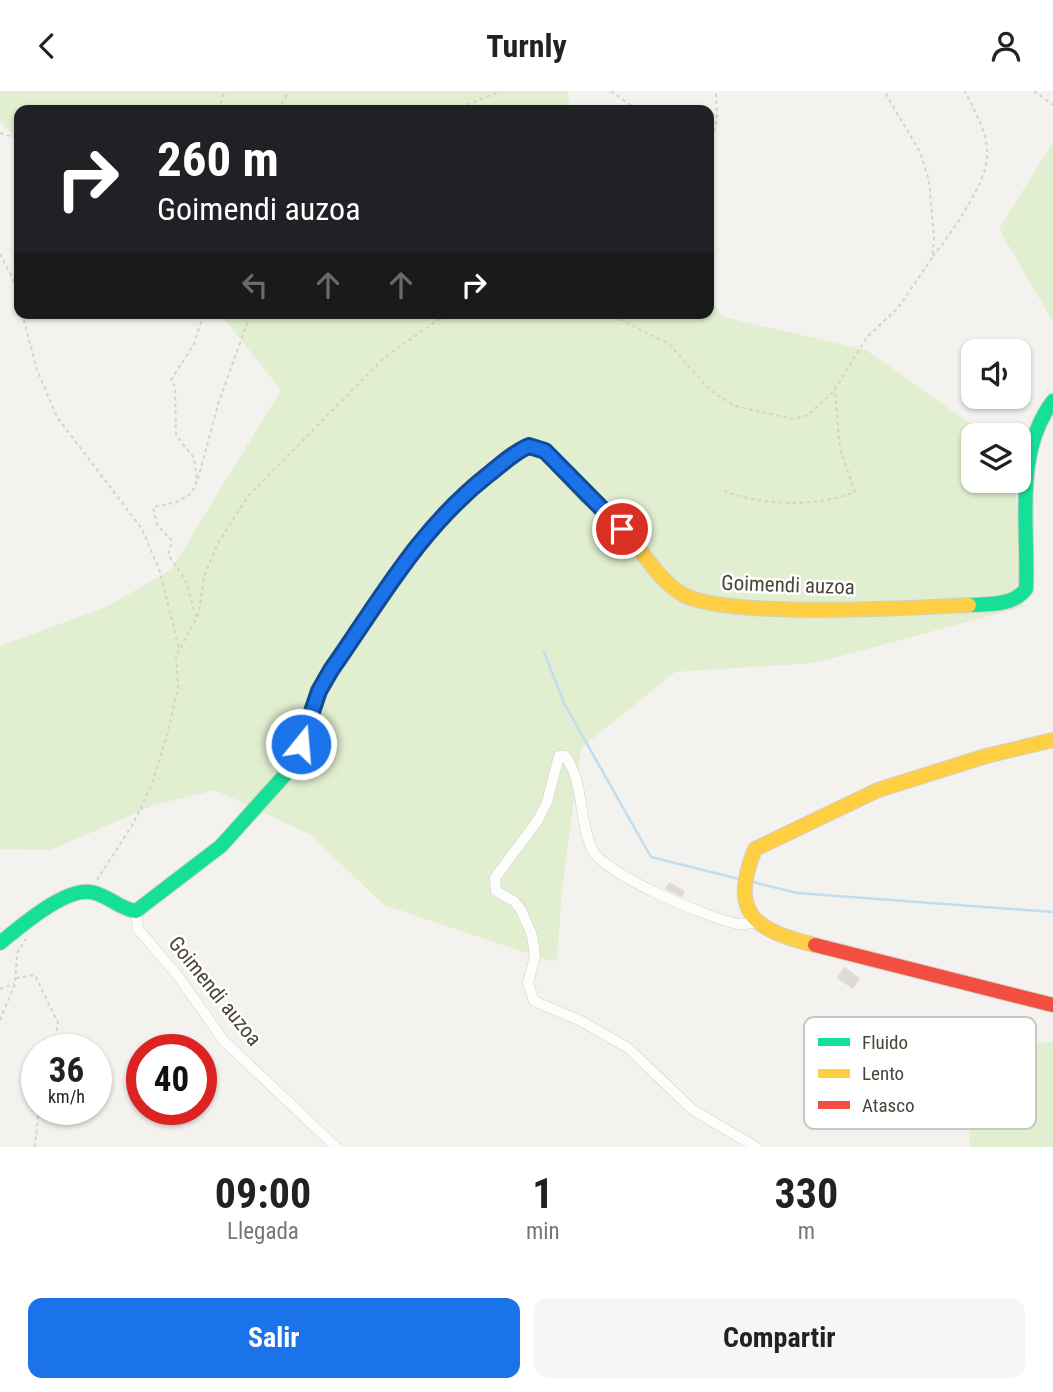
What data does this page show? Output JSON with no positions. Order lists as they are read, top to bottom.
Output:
{
  "streets": {
    "street": ["Goimendi auzoa"]
  },
  "legend": ["Fluido", "Lento", "Atasco"],
  "page": {
    "header": "Turnly",
    "turn": ["260 m", "Goimendi auzoa"],
    "speed": "36 km/h",
    "limit": "40",
    "eta": [
      "09:00",
      "Llegada",
      "1",
      "min",
      "330",
      "m"
    ],
    "buttons": ["Salir", "Compartir"]
  }
}
